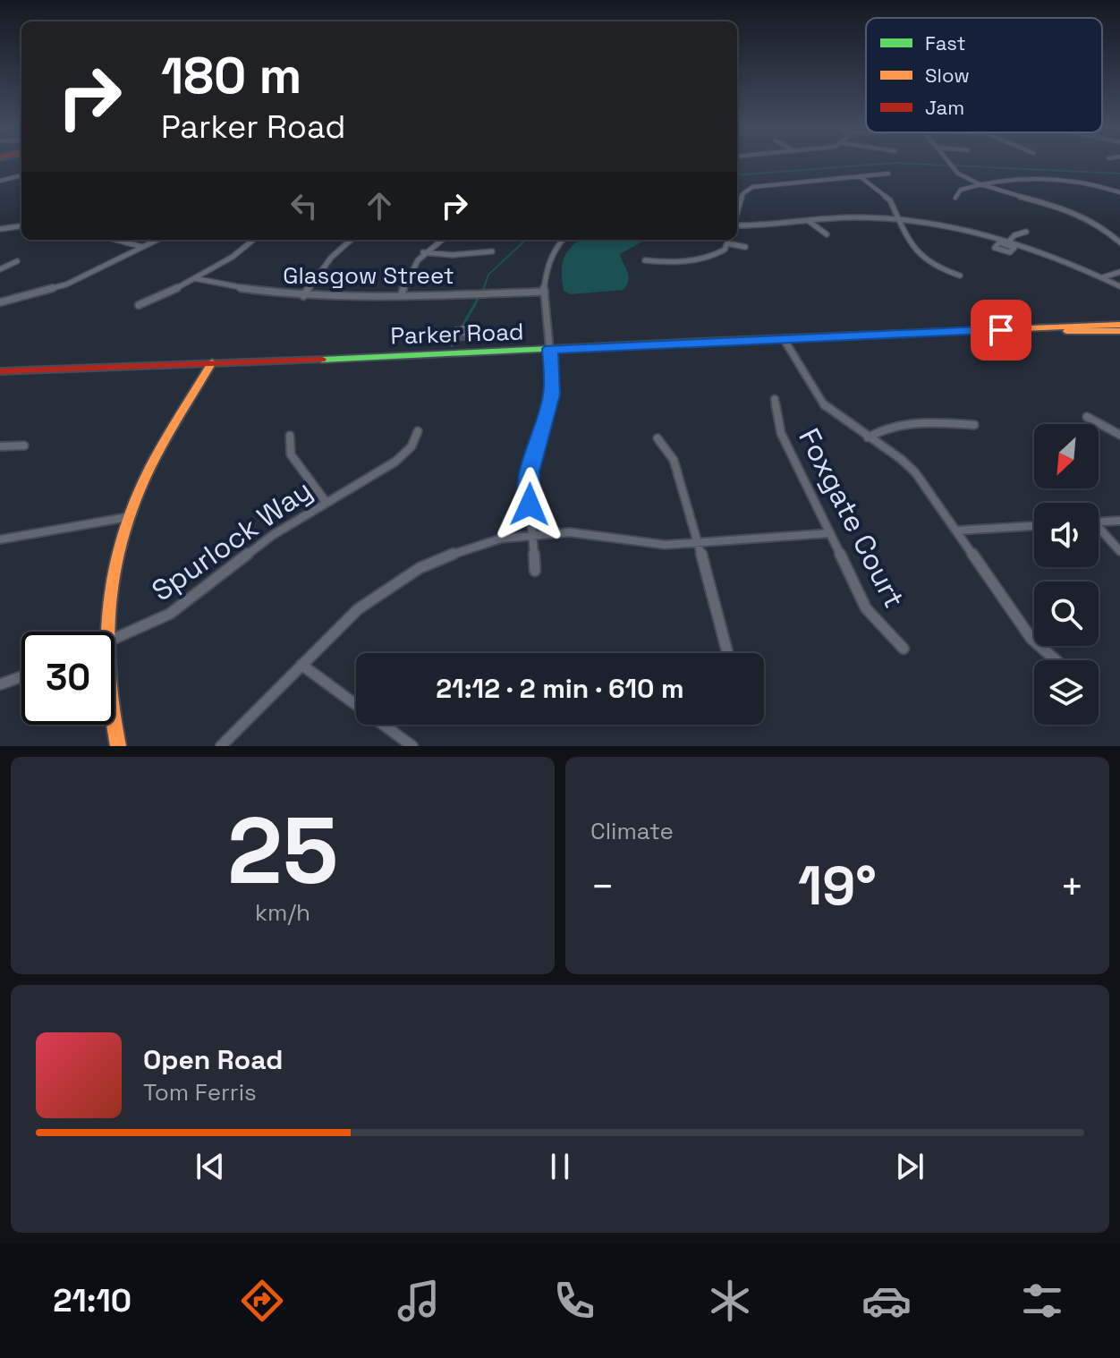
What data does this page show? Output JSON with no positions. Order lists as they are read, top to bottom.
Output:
{
  "streets": {
    "street": [
      "Glasgow Street",
      "Parker Road",
      "Foxgate Court",
      "Spurlock Way"
    ]
  },
  "legend": ["Fast", "Slow", "Jam"],
  "north": "bottom left",
  "page": {
    "turn": ["180 m", "Parker Road"],
    "limit": "30",
    "trip": "21:12 · 2 min · 610 m",
    "tile": [
      ["25", "km/h"],
      "Climate"
    ],
    "heat": ["−", "19°", "+"],
    "song": ["Open Road", "Tom Ferris"],
    "tabs": "21:10"
  }
}
